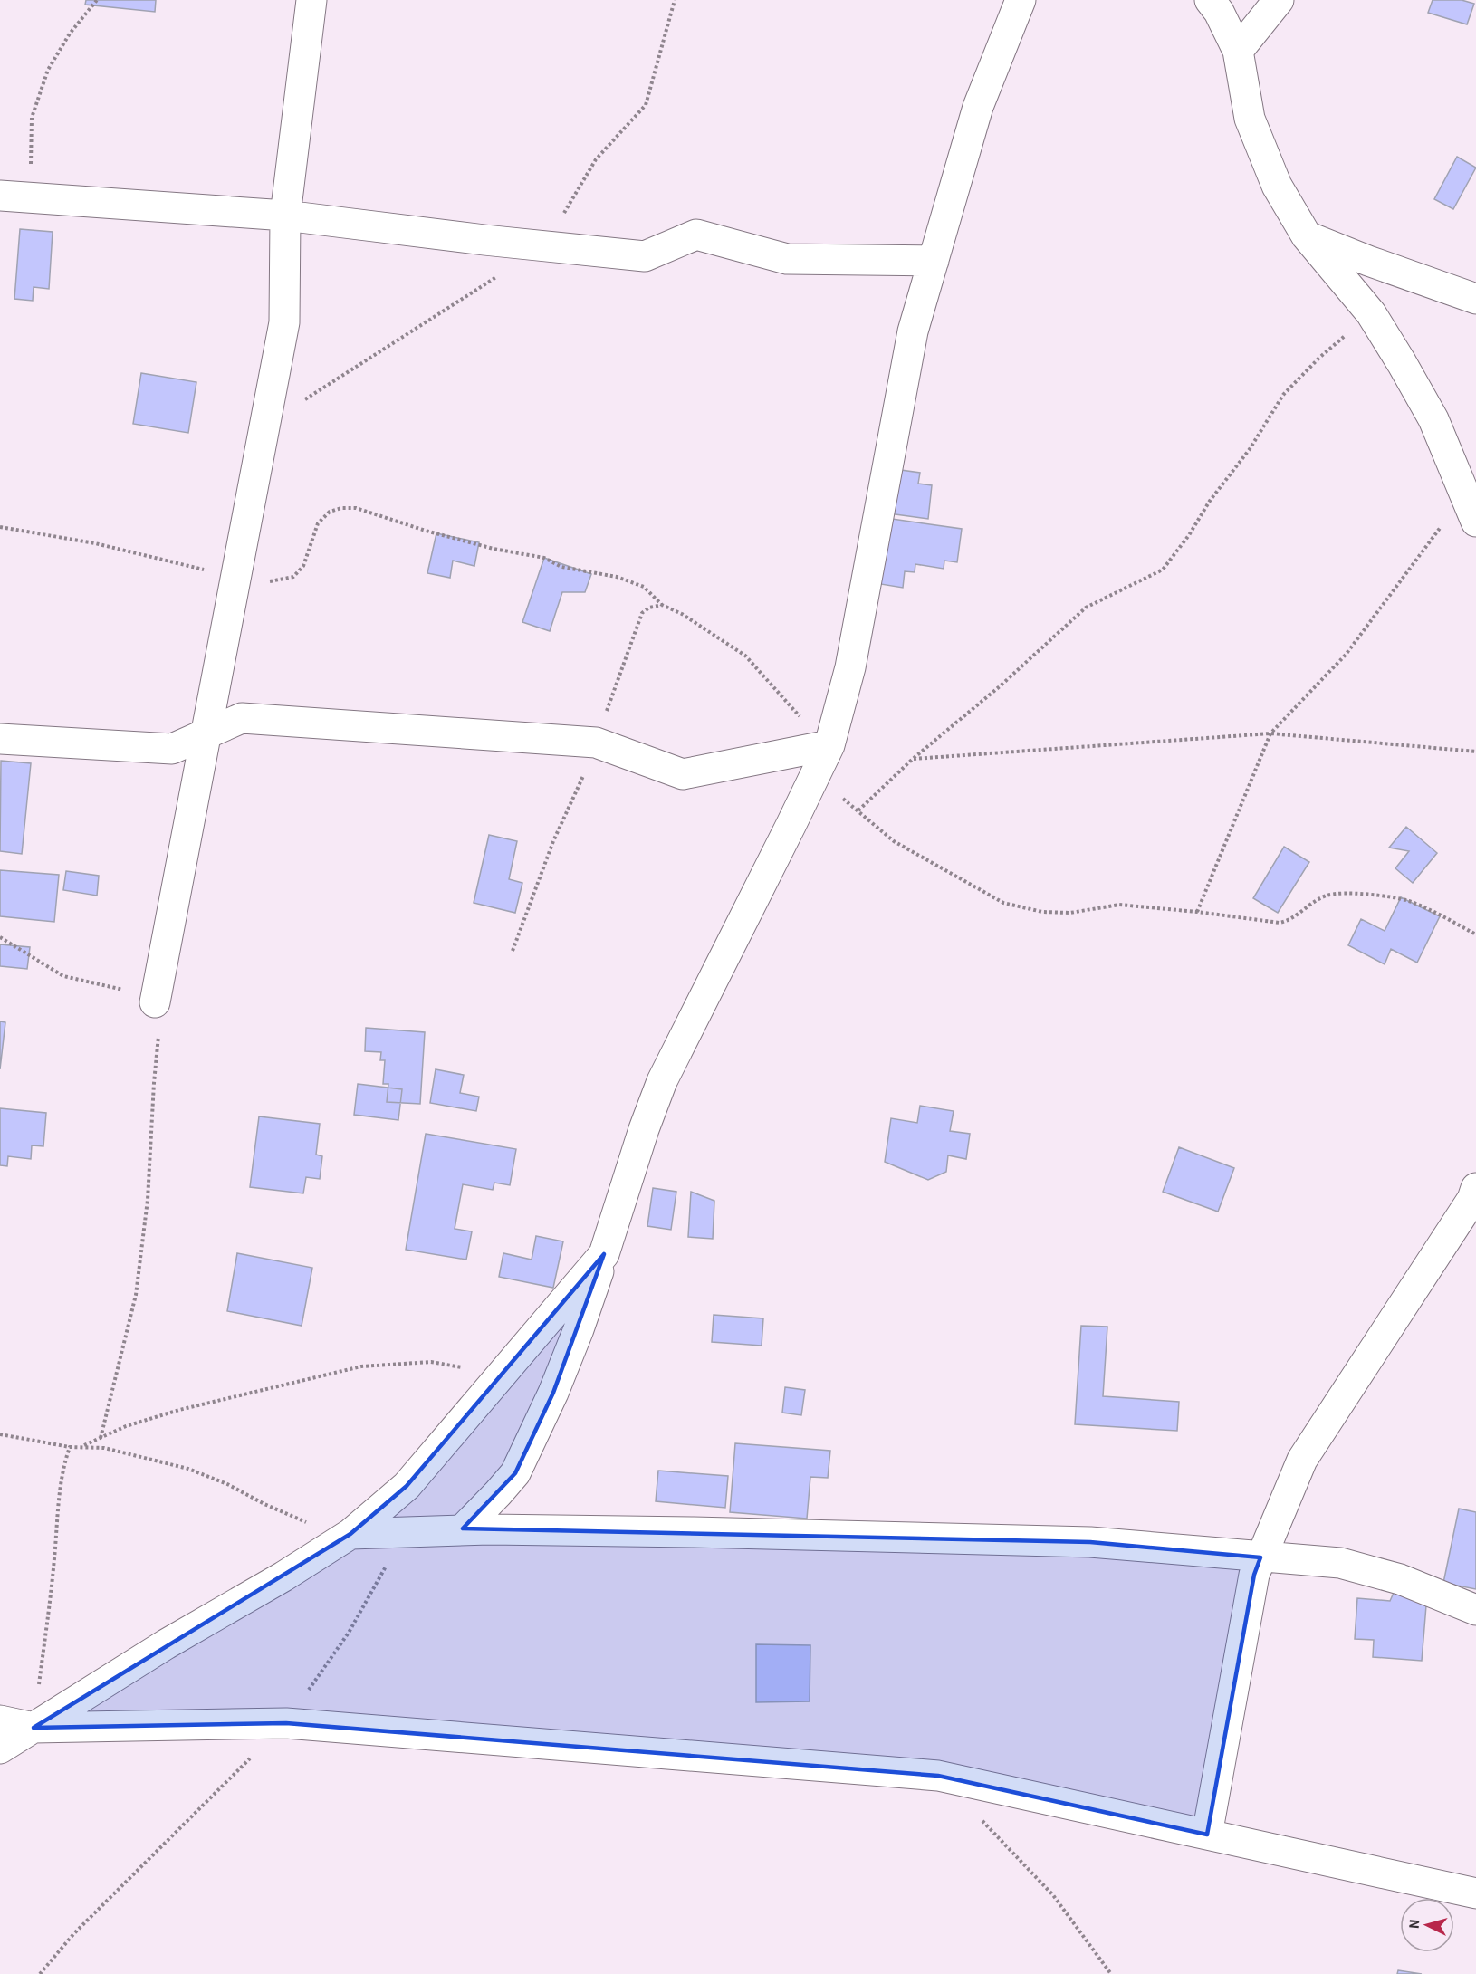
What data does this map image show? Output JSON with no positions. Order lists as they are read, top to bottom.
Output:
{
  "north": "left"
}
